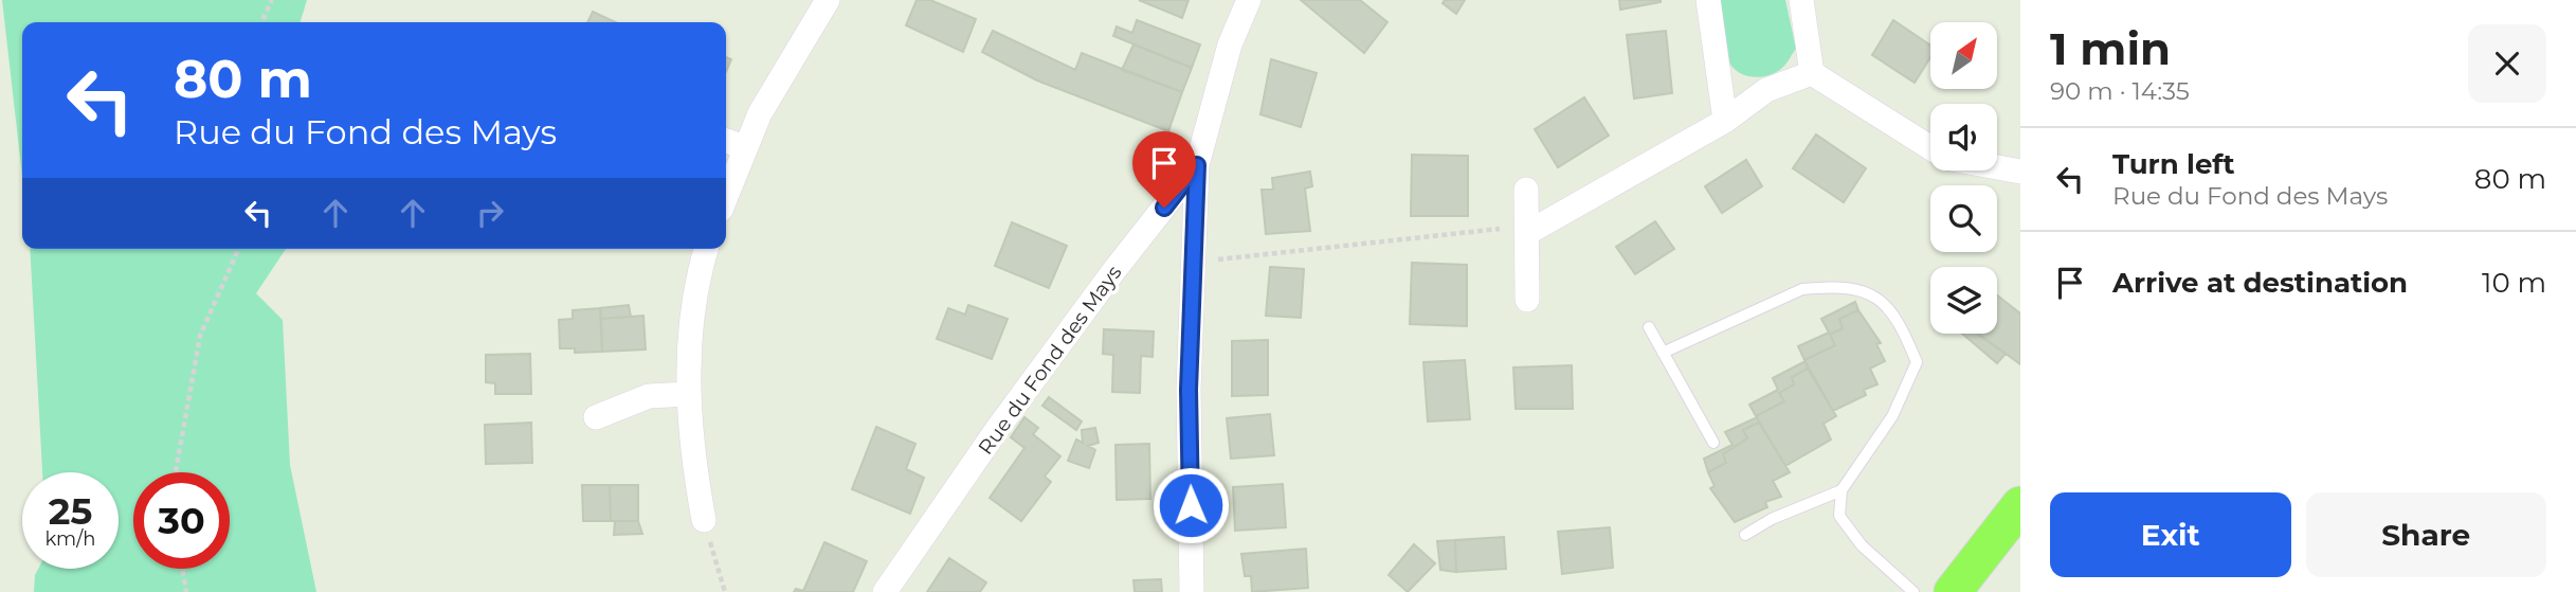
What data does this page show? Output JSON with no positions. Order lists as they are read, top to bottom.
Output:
{
  "streets": {
    "street": ["Rue du Fond des Mays"]
  },
  "north": "top right",
  "page": {
    "heading": ["1 min", "90 m · 14:35"],
    "turn": ["80 m", "Rue du Fond des Mays"],
    "list": [
      {
        "name": "Turn left",
        "note": "Rue du Fond des Mays",
        "value": "80 m"
      },
      {
        "name": "Arrive at destination",
        "value": "10 m"
      }
    ],
    "speed": "25 km/h",
    "limit": "30",
    "buttons": ["Exit", "Share"]
  }
}
